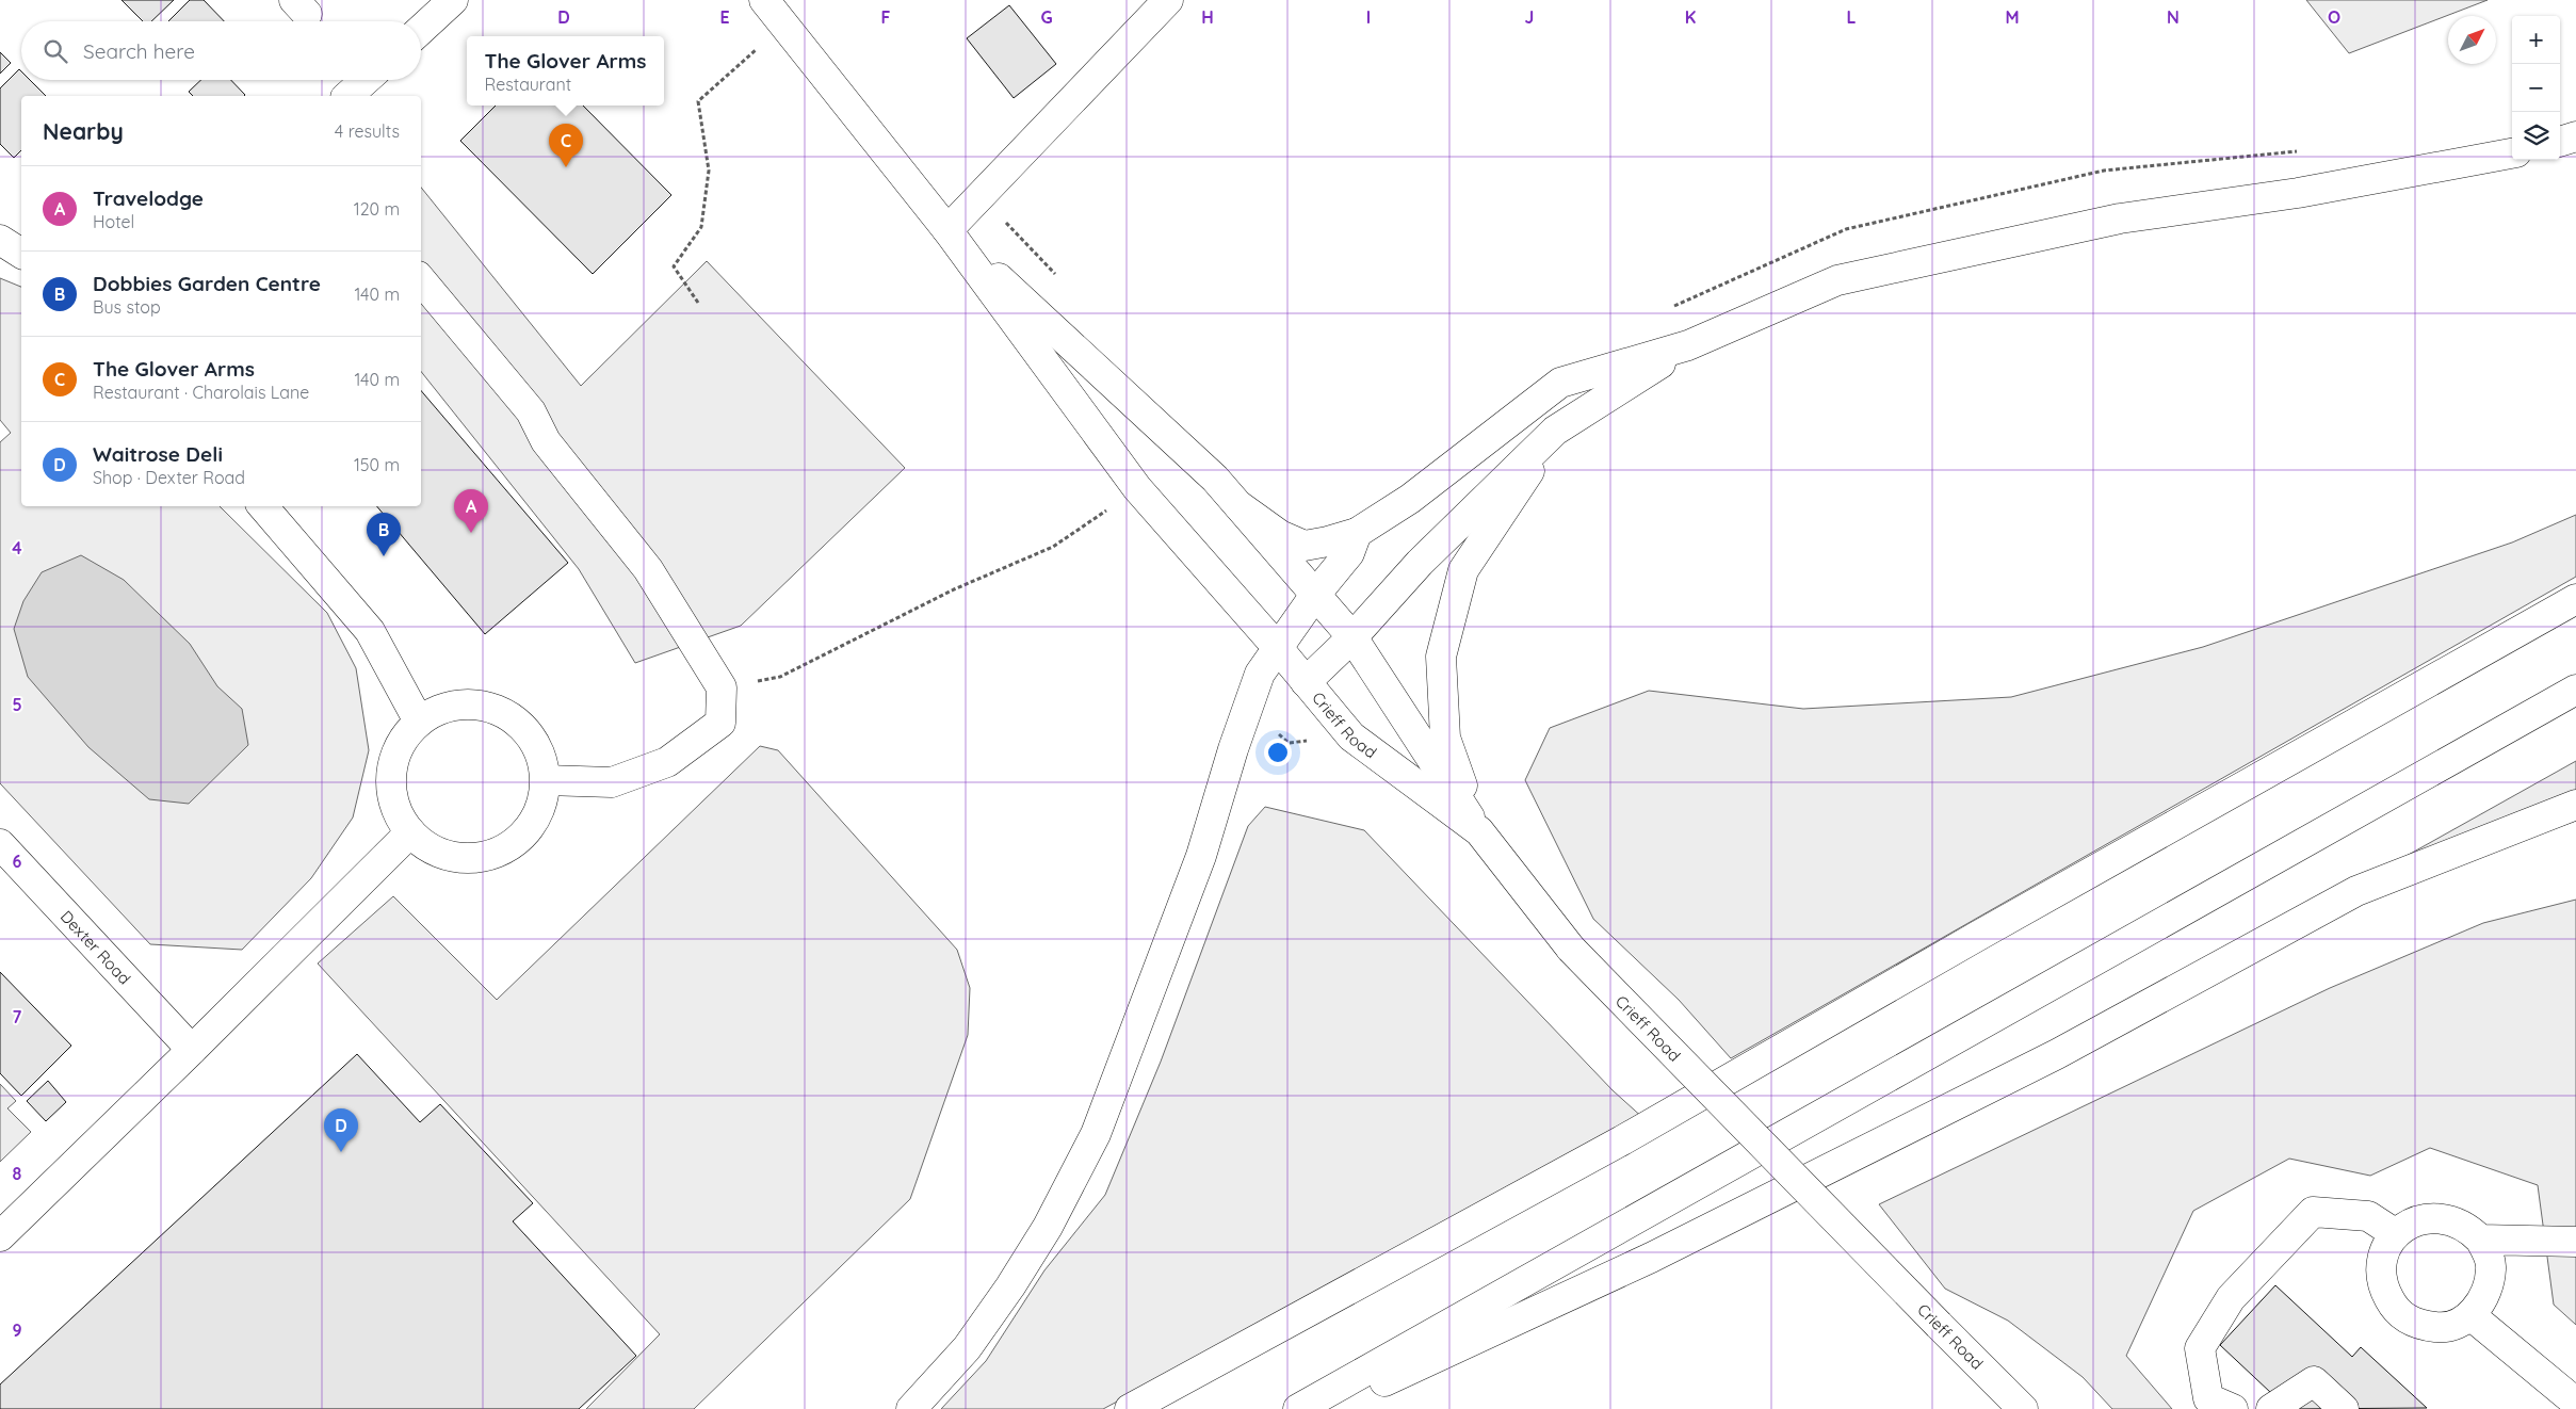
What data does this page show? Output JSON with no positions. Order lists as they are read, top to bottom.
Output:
{
  "streets": {
    "main road": ["Crieff Road", "Dexter Road"]
  },
  "north": "top right",
  "page": {
    "map_buttons": ["+", "−"],
    "search": "Search here",
    "popup": ["The Glover Arms", "Restaurant"],
    "heading": ["Nearby", "4 results"],
    "pins": [
      "C",
      "A",
      "B",
      "D"
    ],
    "list": [
      {
        "mark": "A",
        "name": "Travelodge",
        "note": "Hotel",
        "value": "120 m"
      },
      {
        "mark": "B",
        "name": "Dobbies Garden Centre",
        "note": "Bus stop",
        "value": "140 m"
      },
      {
        "mark": "C",
        "name": "The Glover Arms",
        "note": "Restaurant · Charolais Lane",
        "value": "140 m"
      },
      {
        "mark": "D",
        "name": "Waitrose Deli",
        "note": "Shop · Dexter Road",
        "value": "150 m"
      }
    ]
  },
  "grid": {
    "columns": [
      "D",
      "E",
      "F",
      "G",
      "H",
      "I",
      "J",
      "K",
      "L",
      "M",
      "N",
      "O"
    ],
    "rows": [
      "4",
      "5",
      "6",
      "7",
      "8",
      "9"
    ]
  }
}
